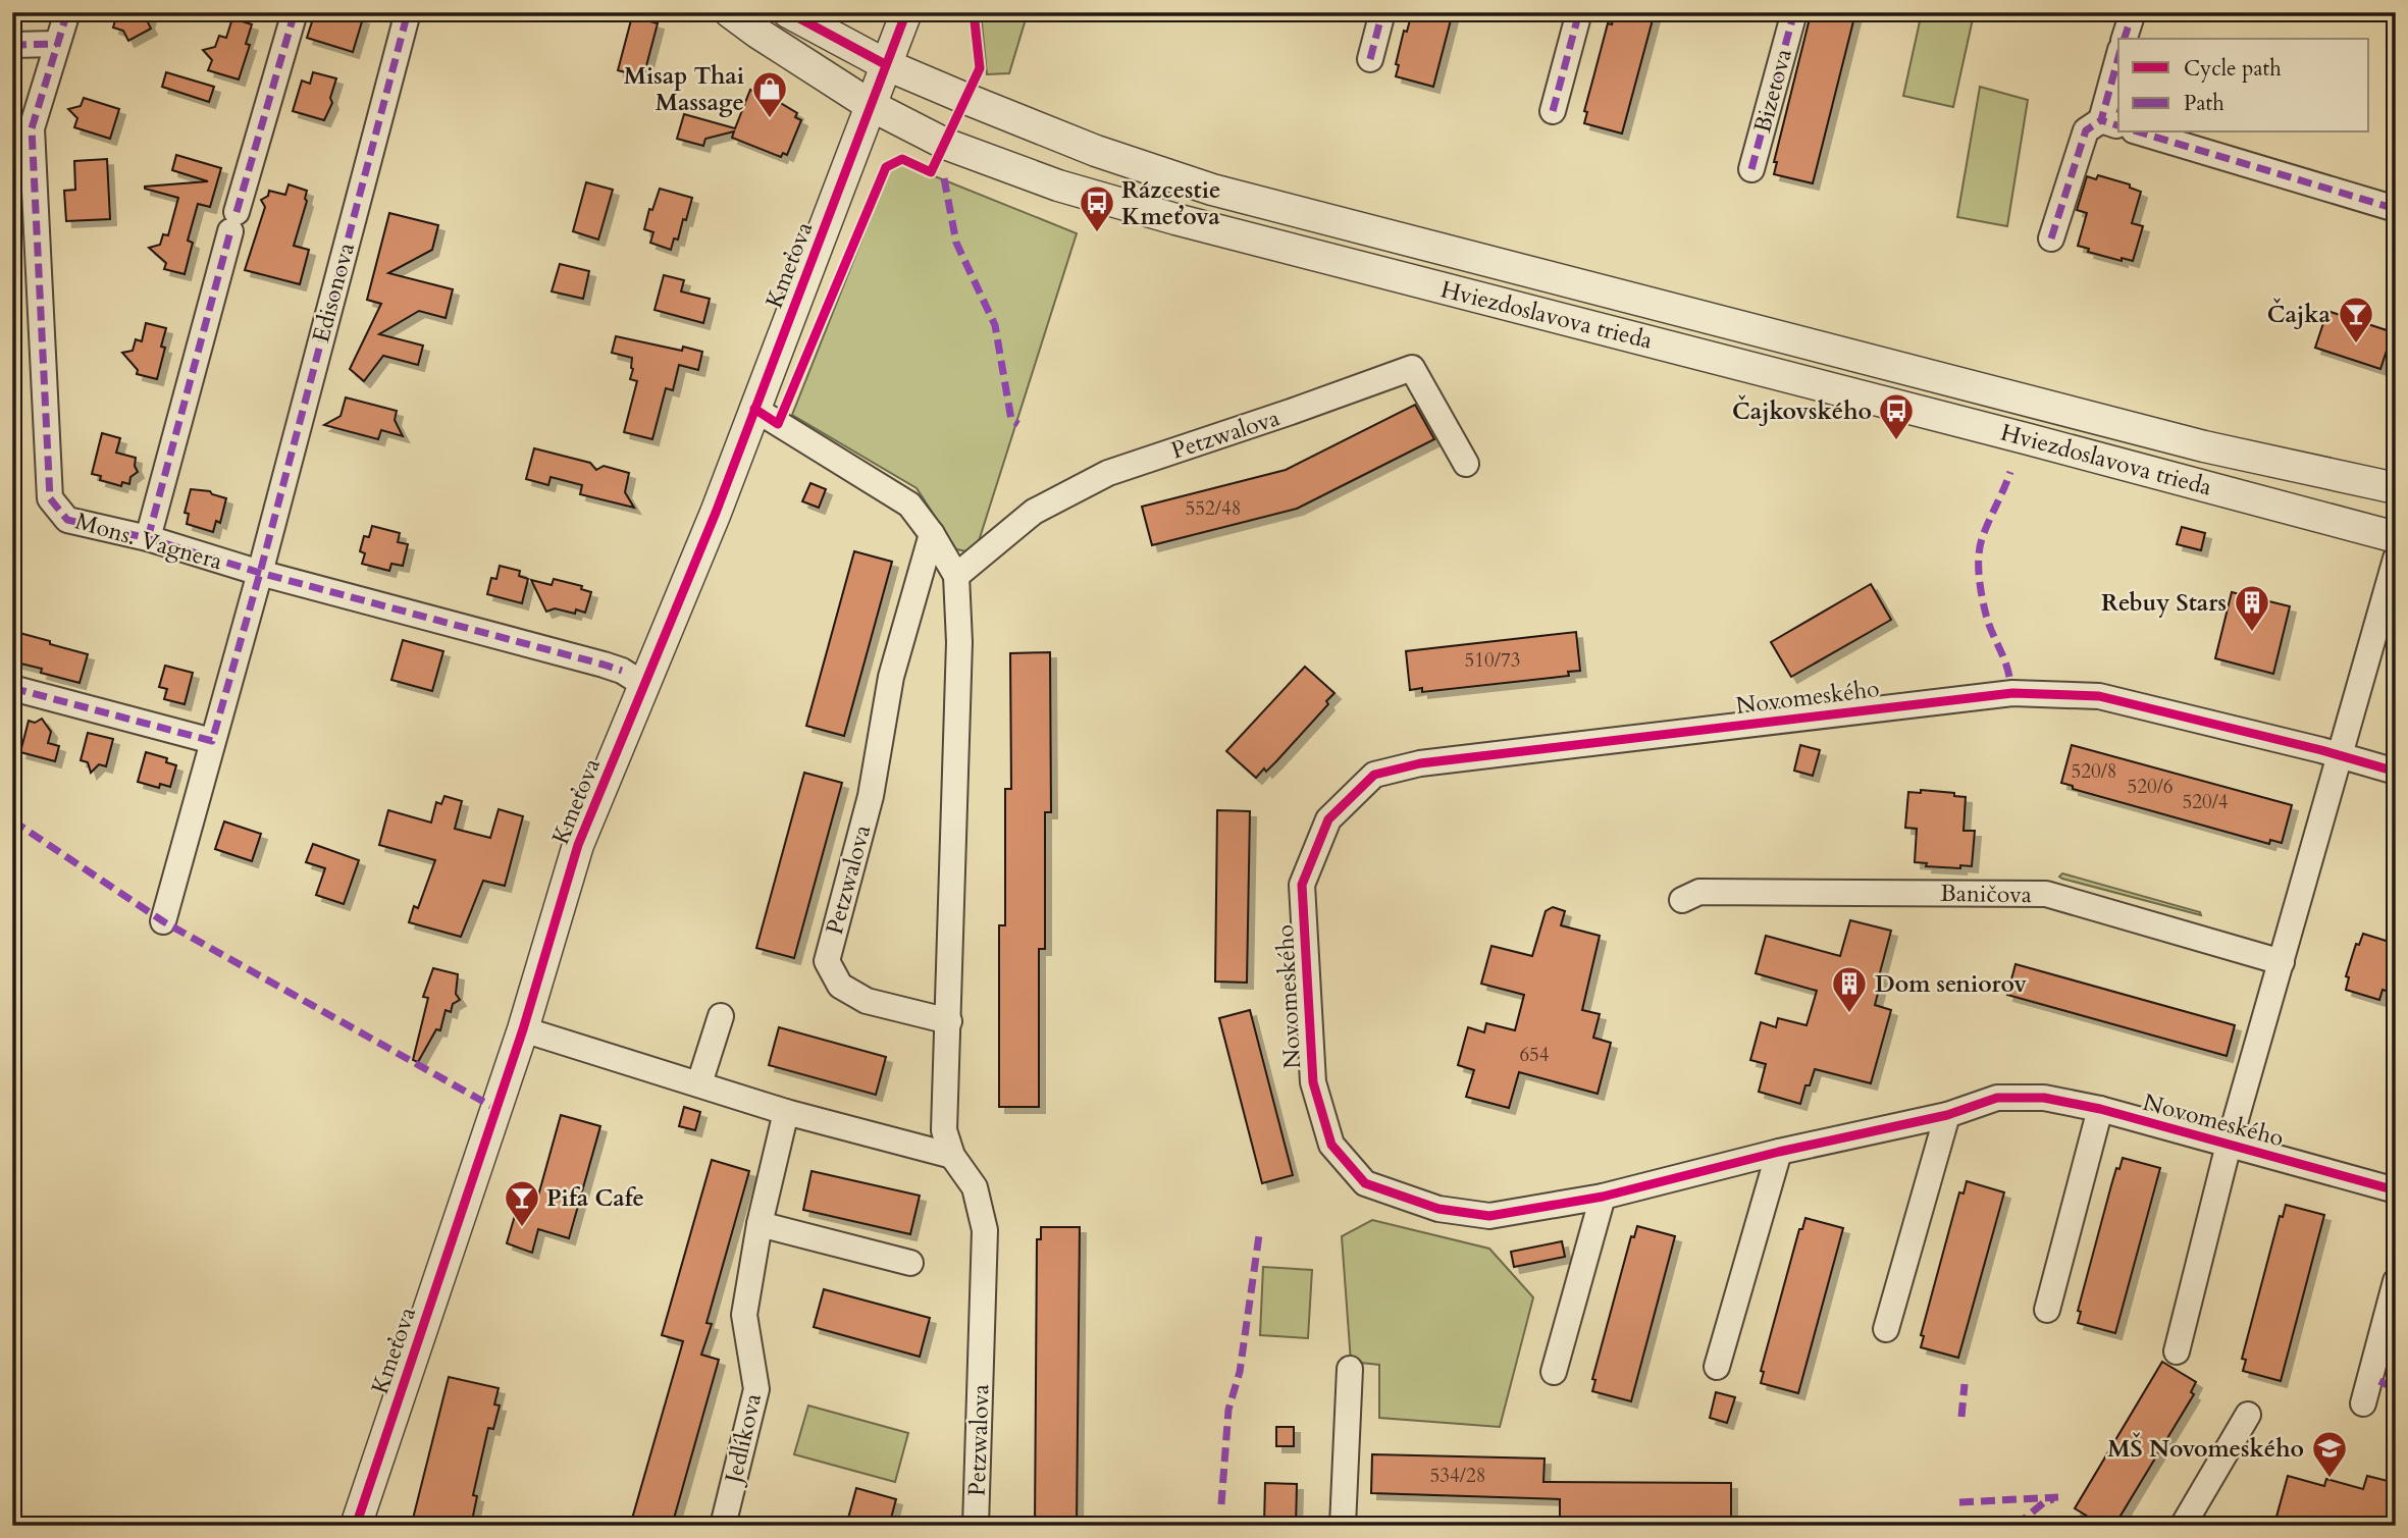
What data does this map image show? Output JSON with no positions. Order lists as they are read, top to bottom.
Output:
{
  "streets": {
    "street": [
      "Bizetova",
      "Kmeťova",
      "Edisonova",
      "Hviezdoslavova trieda",
      "Petzwalova",
      "Mons. Vagnera",
      "Novomeského",
      "Baničova",
      "Jedlíkova"
    ]
  },
  "crossings": [
    ["Kmeťova", "Hviezdoslavova trieda"],
    ["Kmeťova", "Petzwalova"],
    ["Kmeťova", "Mons. Vagnera"],
    ["Edisonova", "Mons. Vagnera"]
  ],
  "places": {
    "shop": ["Misap Thai Massage"],
    "bus stop": ["Rázcestie Kmeťova", "Čajkovského"],
    "bar": ["Čajka", "Pifa Cafe"],
    "building": ["Rebuy Stars", "Dom seniorov"],
    "school or university": ["MŠ Novomeského"]
  },
  "house_numbers": [
    "552/48",
    "510/73",
    "520/8",
    "520/6",
    "520/4",
    "654",
    "534/28"
  ],
  "legend": ["Cycle path", "Path"]
}
